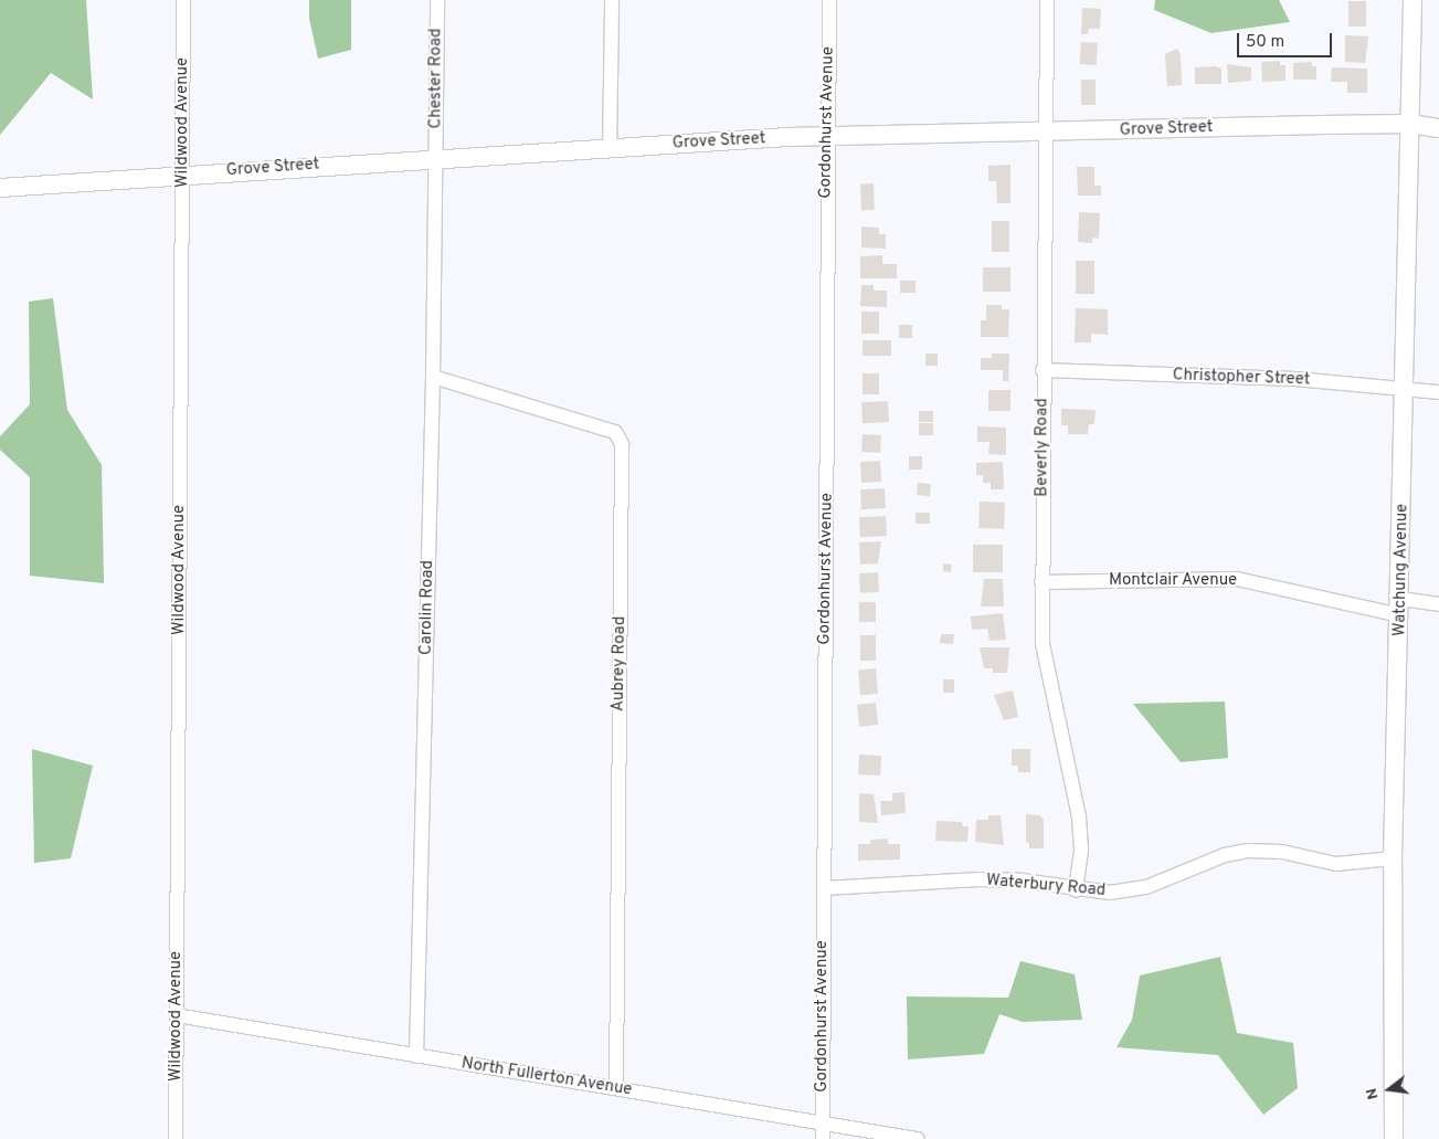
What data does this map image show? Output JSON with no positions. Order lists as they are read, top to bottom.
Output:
{
  "streets": {
    "main road": ["Grove Street", "Watchung Avenue"],
    "street": [
      "Chester Road",
      "Wildwood Avenue",
      "Gordonhurst Avenue",
      "Christopher Street",
      "Beverly Road",
      "Montclair Avenue",
      "Carolin Road",
      "Aubrey Road",
      "Waterbury Road",
      "North Fullerton Avenue"
    ]
  },
  "crossings": [
    ["Chester Road", "Grove Street"],
    ["Chester Road", "Carolin Road"],
    ["Wildwood Avenue", "Grove Street"],
    ["Wildwood Avenue", "North Fullerton Avenue"],
    ["Gordonhurst Avenue", "Grove Street"],
    ["Gordonhurst Avenue", "Waterbury Road"],
    ["Gordonhurst Avenue", "North Fullerton Avenue"],
    ["Grove Street", "Beverly Road"],
    ["Grove Street", "Watchung Avenue"],
    ["Grove Street", "Carolin Road"],
    ["Christopher Street", "Beverly Road"],
    ["Christopher Street", "Watchung Avenue"],
    ["Beverly Road", "Montclair Avenue"],
    ["Beverly Road", "Waterbury Road"],
    ["Watchung Avenue", "Montclair Avenue"],
    ["Watchung Avenue", "Waterbury Road"],
    ["Carolin Road", "Aubrey Road"],
    ["Carolin Road", "North Fullerton Avenue"],
    ["Aubrey Road", "North Fullerton Avenue"]
  ],
  "scale_bar": "50 m",
  "north": "left"
}
